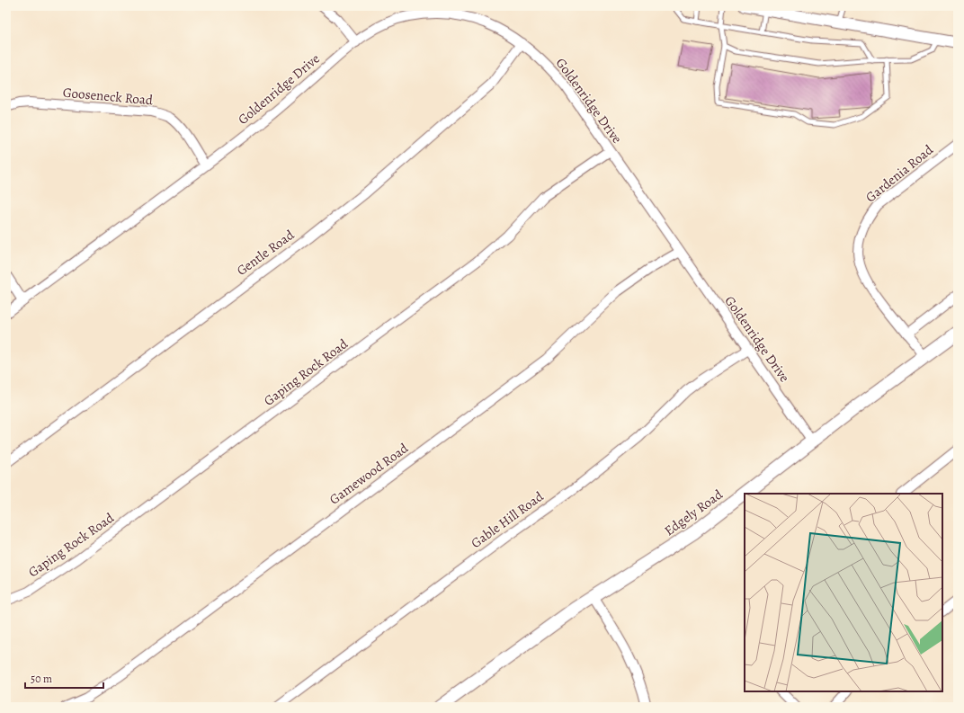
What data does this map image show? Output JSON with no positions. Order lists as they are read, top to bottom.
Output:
{
  "streets": {
    "main road": ["Edgely Road"],
    "street": [
      "Goldenridge Drive",
      "Gooseneck Road",
      "Gardenia Road",
      "Gentle Road",
      "Gaping Rock Road",
      "Gamewood Road",
      "Gable Hill Road"
    ]
  },
  "crossings": [
    ["Goldenridge Drive", "Gooseneck Road"],
    ["Goldenridge Drive", "Gentle Road"],
    ["Goldenridge Drive", "Gaping Rock Road"],
    ["Goldenridge Drive", "Gamewood Road"],
    ["Goldenridge Drive", "Edgely Road"],
    ["Goldenridge Drive", "Gable Hill Road"],
    ["Gardenia Road", "Edgely Road"]
  ],
  "scale_bar": "50 m"
}
